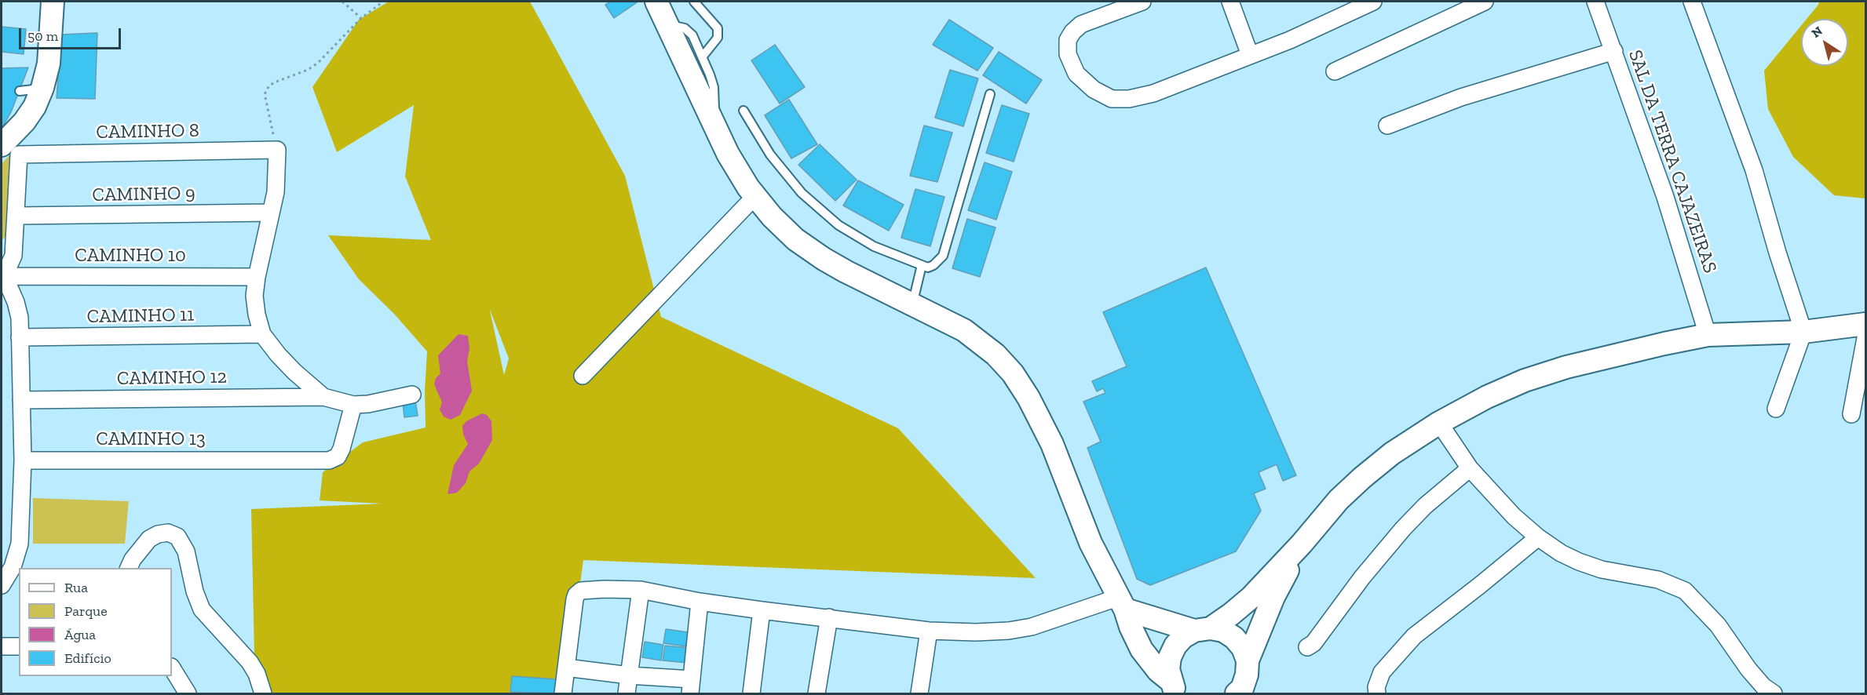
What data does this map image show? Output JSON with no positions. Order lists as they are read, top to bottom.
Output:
{
  "streets": {
    "street": [
      "CAMINHO 8",
      "SAL DA TERRA CAJAZEIRAS",
      "CAMINHO 9",
      "CAMINHO 10",
      "CAMINHO 11",
      "CAMINHO 12",
      "CAMINHO 13"
    ]
  },
  "legend": [
    "Rua",
    "Parque",
    "Água",
    "Edifício"
  ],
  "scale_bar": "50 m",
  "north": "top left"
}
